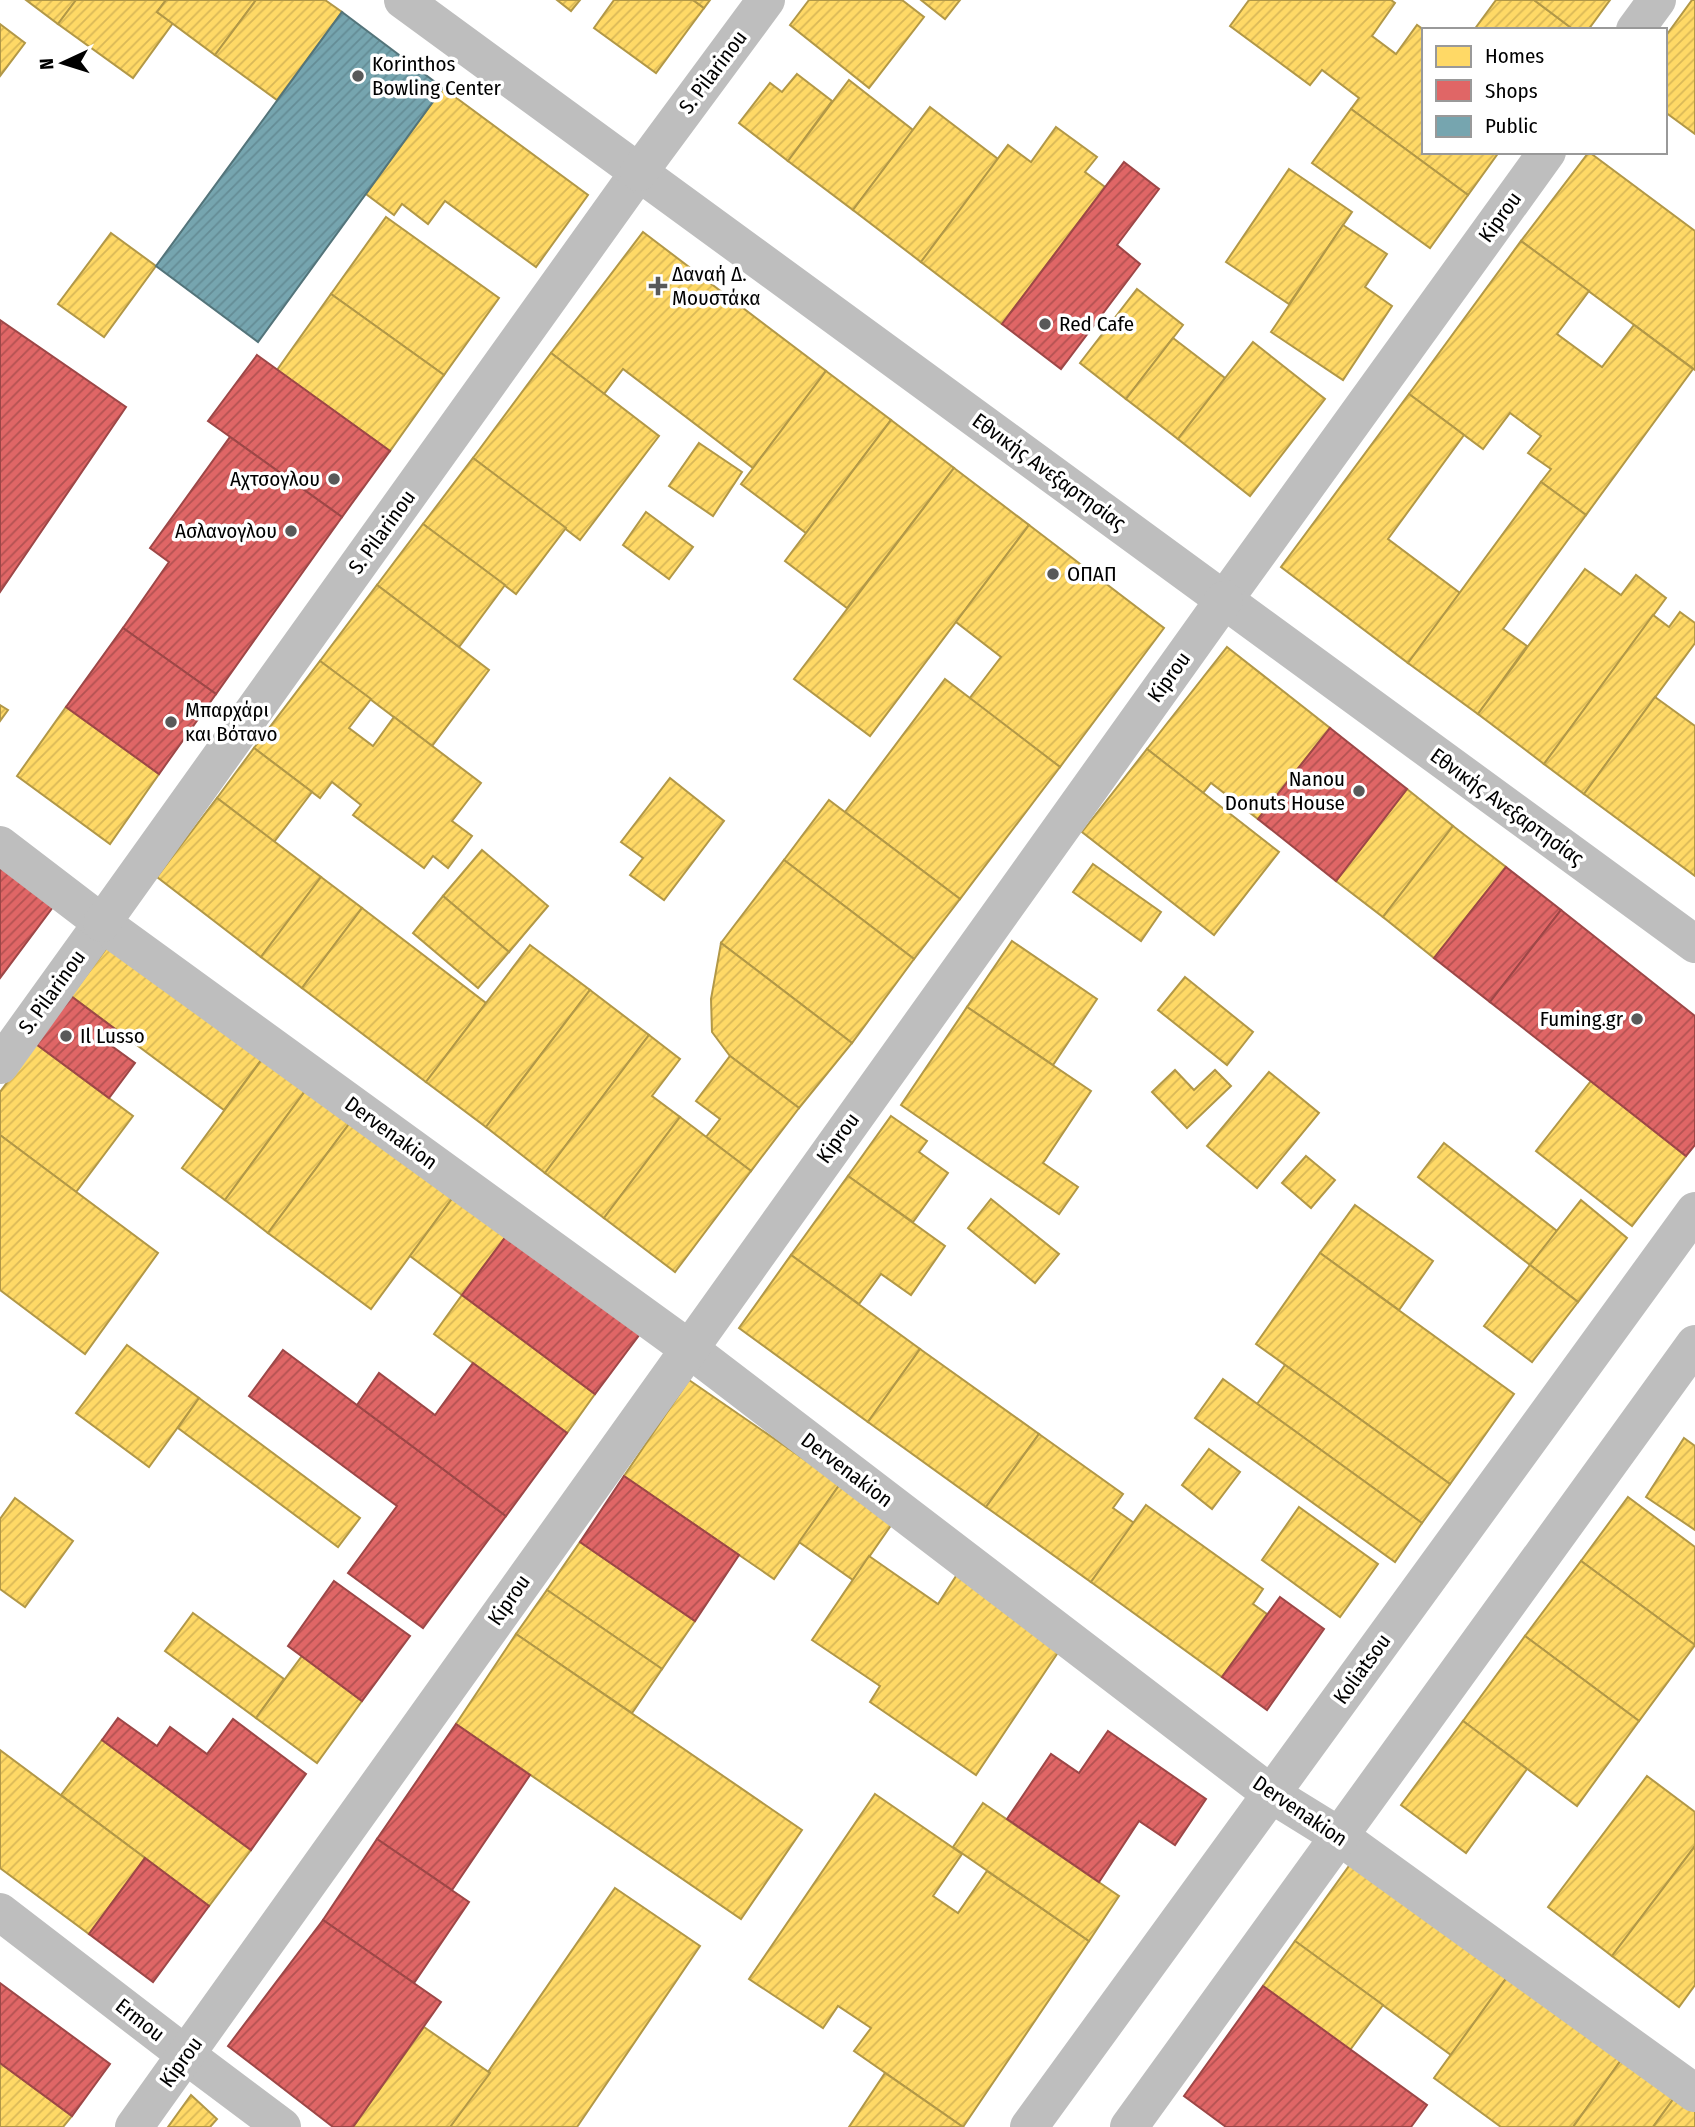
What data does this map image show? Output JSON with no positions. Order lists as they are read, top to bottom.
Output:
{
  "streets": {
    "street": [
      "S. Pilarinou",
      "Kiprou",
      "Εθνικής Ανεξαρτησίας",
      "Dervenakion",
      "Koliatsou",
      "Ermou"
    ]
  },
  "crossings": [
    ["S. Pilarinou", "Εθνικής Ανεξαρτησίας"],
    ["S. Pilarinou", "Dervenakion"],
    ["Kiprou", "Εθνικής Ανεξαρτησίας"],
    ["Kiprou", "Dervenakion"],
    ["Kiprou", "Ermou"],
    ["Dervenakion", "Koliatsou"]
  ],
  "places": {
    "other": [
      "Korinthos Bowling Center",
      "Red Cafe",
      "Αχτσογλου",
      "Ασλανογλου",
      "ΟΠΑΠ",
      "Μπαρχάρι και Βὀτανο",
      "Nanou Donuts House",
      "Fuming.gr",
      "Il Lusso"
    ],
    "health": ["Δαναή Δ. Μουστάκα"]
  },
  "legend": ["Homes", "Shops", "Public"],
  "north": "left"
}
